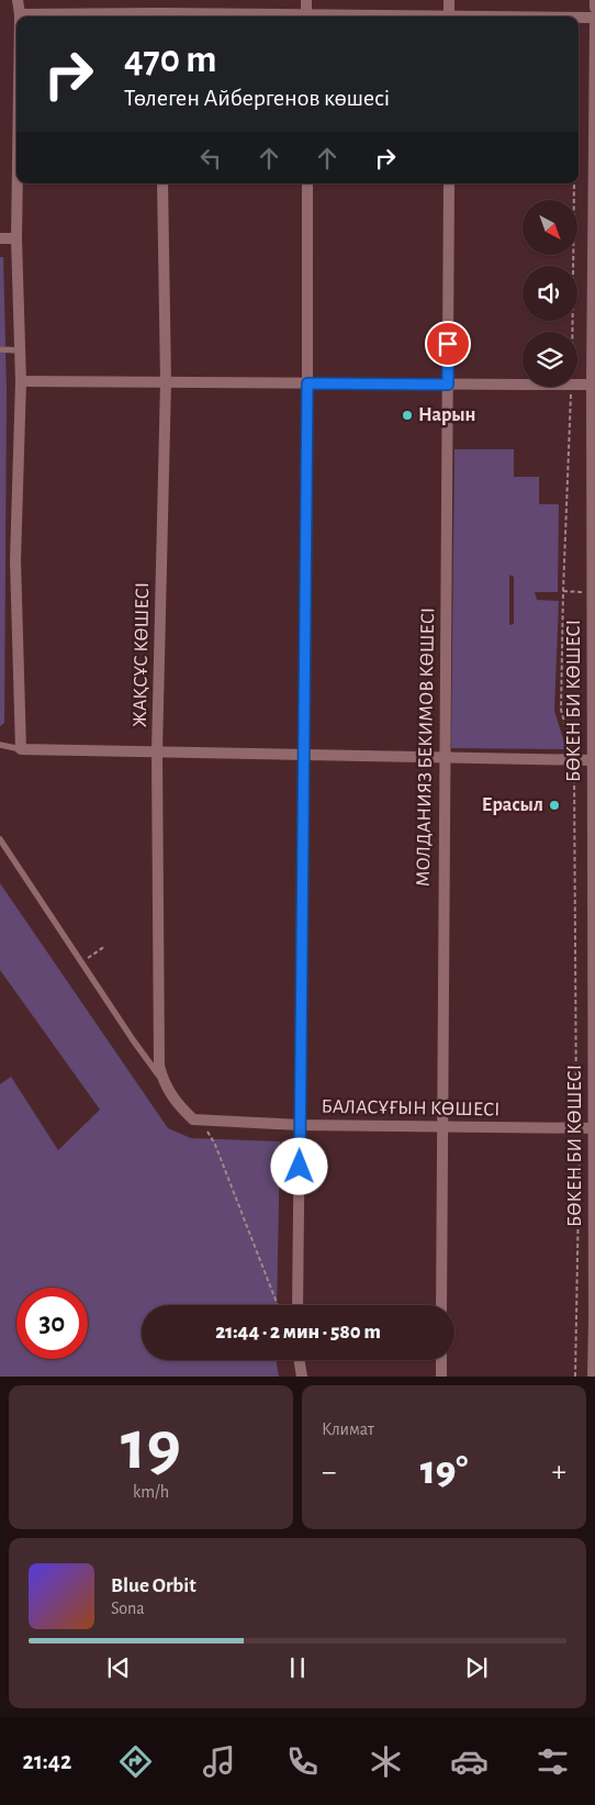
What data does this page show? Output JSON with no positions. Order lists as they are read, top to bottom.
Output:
{
  "streets": {
    "street": [
      "ЖАҚСҰС КӨШЕСІ",
      "БӨКЕН БИ КӨШЕСІ",
      "МОЛДАНИЯЗ БЕКИМОВ КӨШЕСІ",
      "БАЛАСҰҒЫН КӨШЕСІ"
    ]
  },
  "crossings": [
    ["ЖАҚСҰС КӨШЕСІ", "БАЛАСҰҒЫН КӨШЕСІ"],
    ["БӨКЕН БИ КӨШЕСІ", "БАЛАСҰҒЫН КӨШЕСІ"],
    ["МОЛДАНИЯЗ БЕКИМОВ КӨШЕСІ", "БАЛАСҰҒЫН КӨШЕСІ"]
  ],
  "places": ["Нарын", "Ерасыл"],
  "north": "bottom right",
  "page": {
    "turn": ["470 m", "Төлеген Айбергенов көшесі"],
    "limit": "30",
    "trip": "21:44 · 2 мин · 580 m",
    "tile": [
      ["19", "km/h"],
      "Климат"
    ],
    "heat": ["−", "19°", "+"],
    "song": ["Blue Orbit", "Sona"],
    "tabs": "21:42"
  }
}
